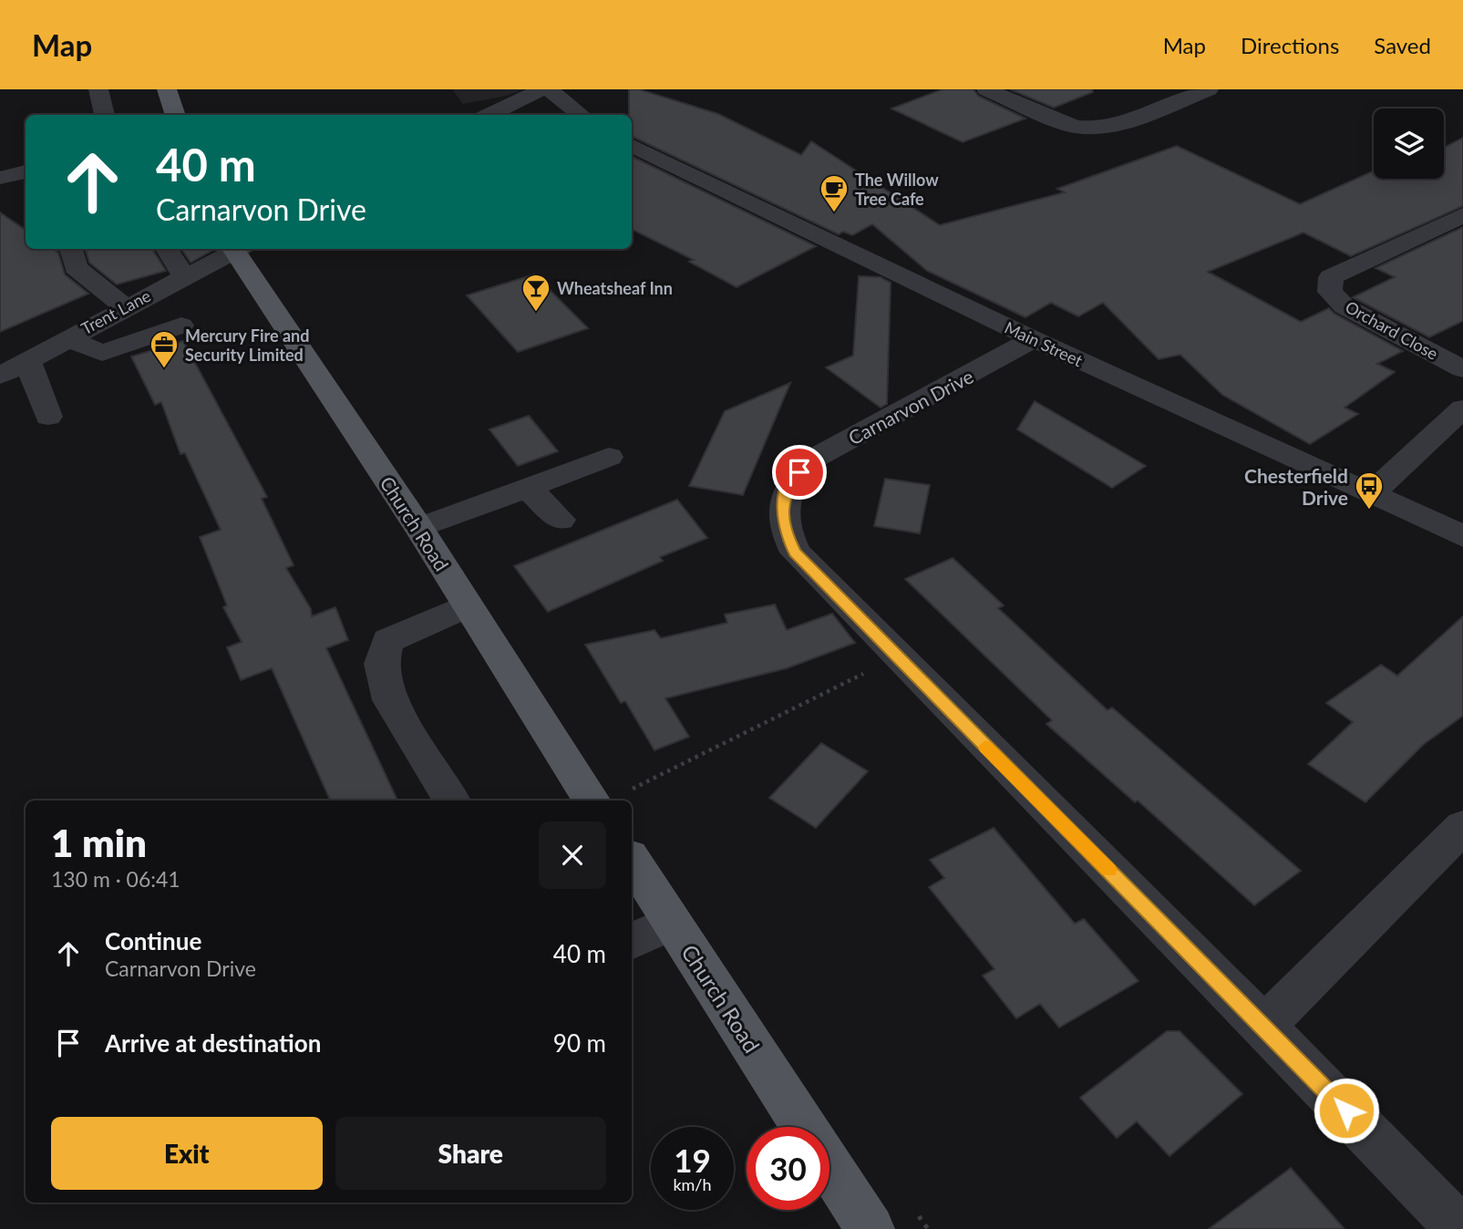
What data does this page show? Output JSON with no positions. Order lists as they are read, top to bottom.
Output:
{
  "streets": {
    "main road": ["Church Road"],
    "street": [
      "Trent Lane",
      "Orchard Close",
      "Main Street",
      "Carnarvon Drive"
    ]
  },
  "crossings": [
    ["Main Street", "Carnarvon Drive"]
  ],
  "places": {
    "cafe": ["The Willow Tree Cafe"],
    "bar": ["Wheatsheaf Inn"],
    "office": ["Mercury Fire and Security Limited"],
    "bus stop": ["Chesterfield Drive"]
  },
  "page": {
    "header": "Map",
    "nav": ["Map", "Directions", "Saved"],
    "turn": ["40 m", "Carnarvon Drive"],
    "heading": ["1 min", "130 m · 06:41"],
    "list": [
      {
        "name": "Continue",
        "note": "Carnarvon Drive",
        "value": "40 m"
      },
      {
        "name": "Arrive at destination",
        "value": "90 m"
      }
    ],
    "buttons": ["Exit", "Share"],
    "speed": "19 km/h",
    "limit": "30"
  }
}
